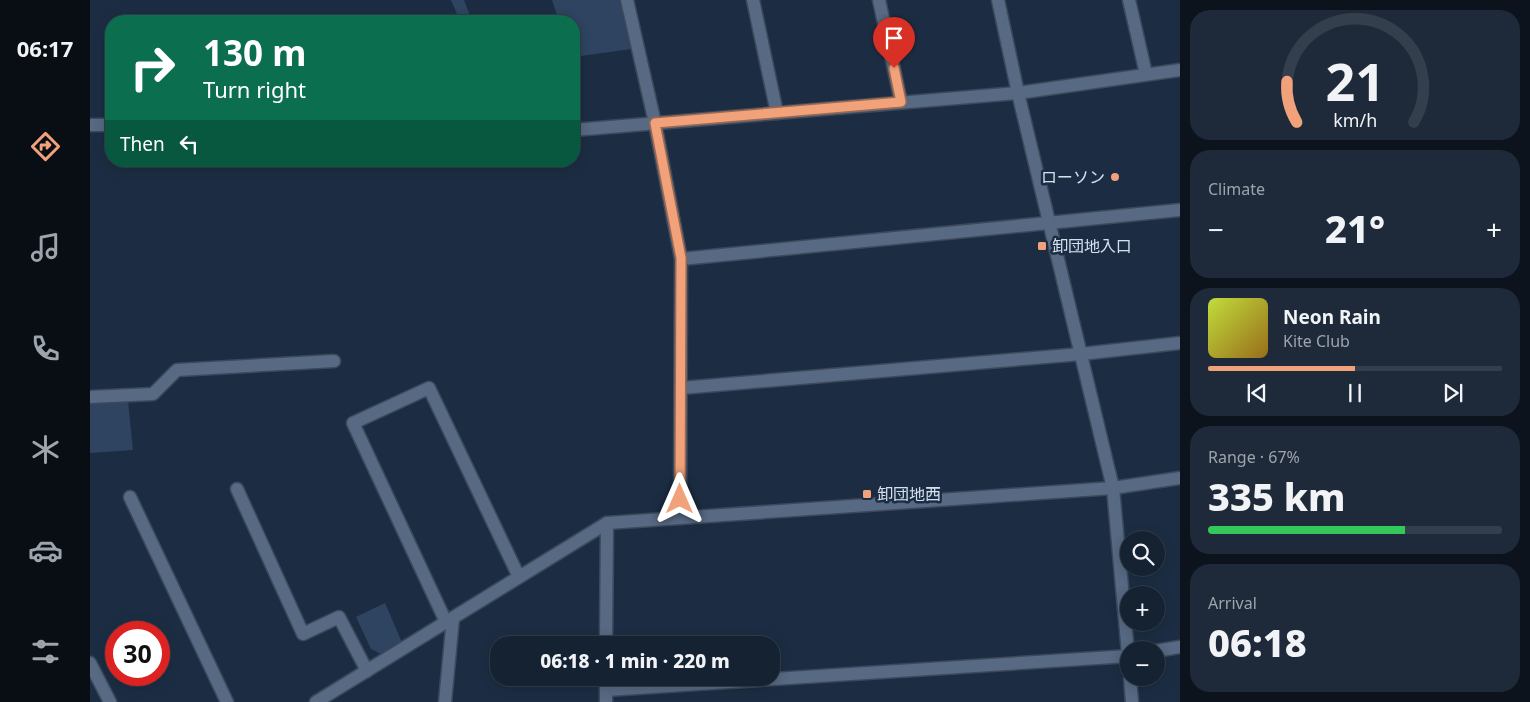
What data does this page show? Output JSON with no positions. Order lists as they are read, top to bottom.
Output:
{
  "places": {
    "other": ["ローソン"],
    "transit": ["卸団地入口", "卸団地西"]
  },
  "page": {
    "tabs": "06:17",
    "turn": ["130 m", "Turn right"],
    "then": "Then",
    "tile": [
      "Climate",
      ["Range · 67%", "335 km"],
      ["Arrival", "06:18"]
    ],
    "heat": ["−", "21°", "+"],
    "song": ["Neon Rain", "Kite Club"],
    "map_buttons": ["+", "−"],
    "limit": "30",
    "trip": "06:18 · 1 min · 220 m",
    "gauge": ["21", "km/h"]
  }
}
